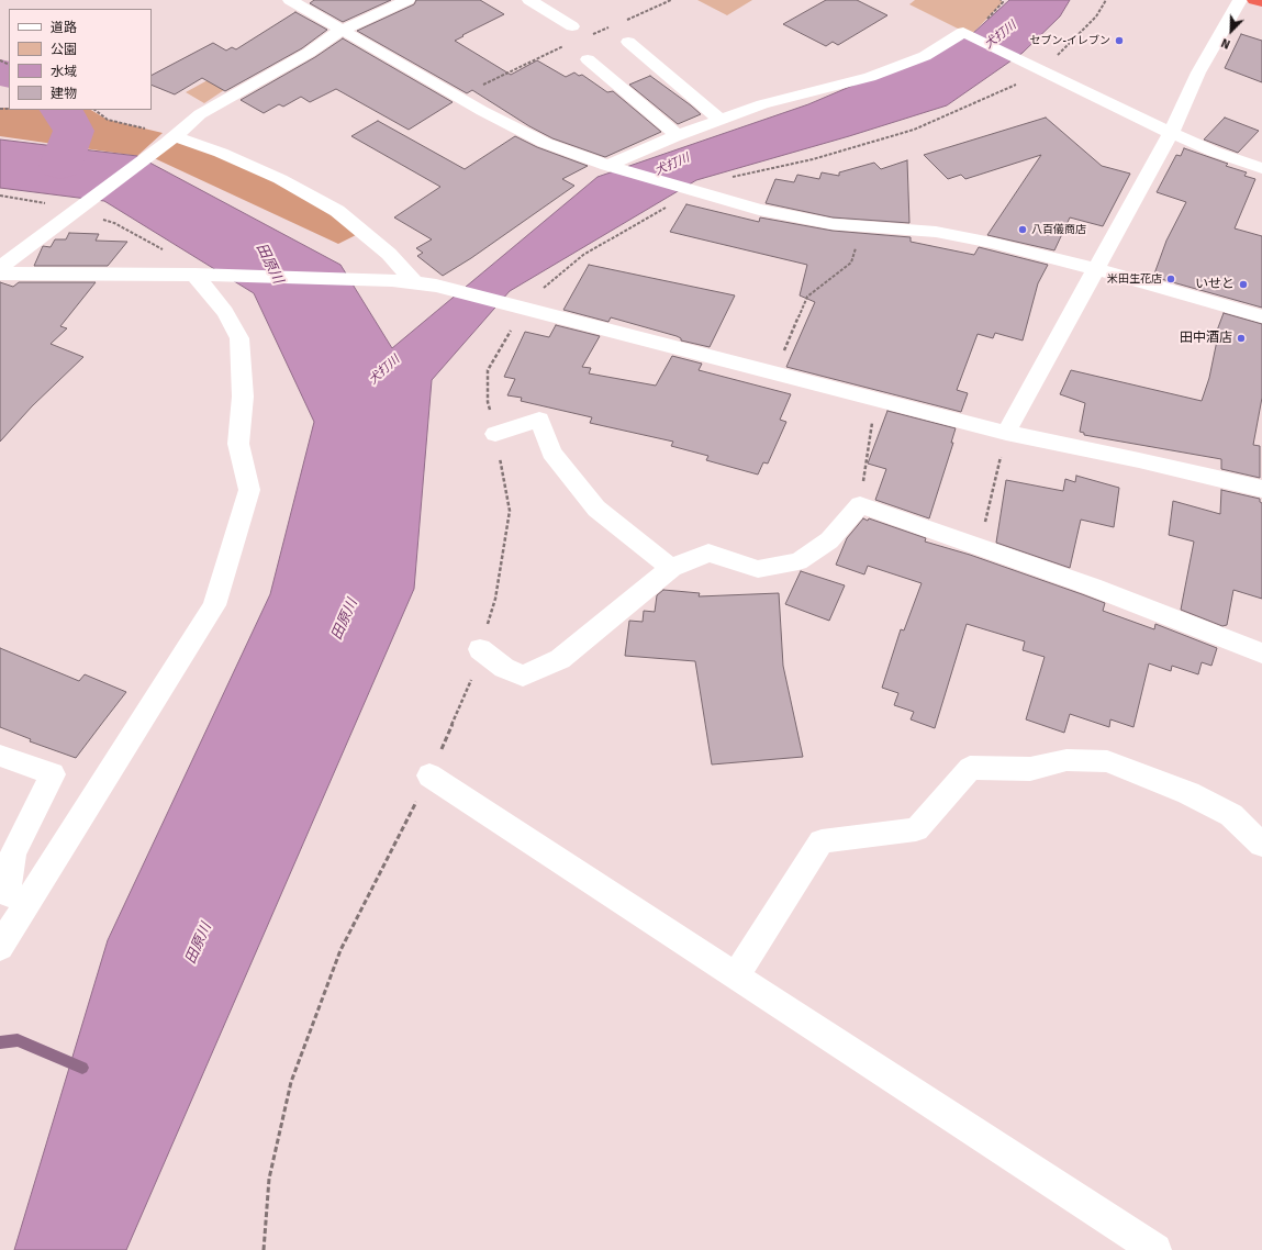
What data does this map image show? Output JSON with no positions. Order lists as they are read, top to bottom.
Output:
{
  "water": ["犬打川", "田原川"],
  "places": [
    "セブン-イレブン",
    "八百儀商店",
    "米田生花店",
    "いせと",
    "田中酒店"
  ],
  "legend": [
    "道路",
    "公園",
    "水域",
    "建物"
  ],
  "north": "bottom left"
}
